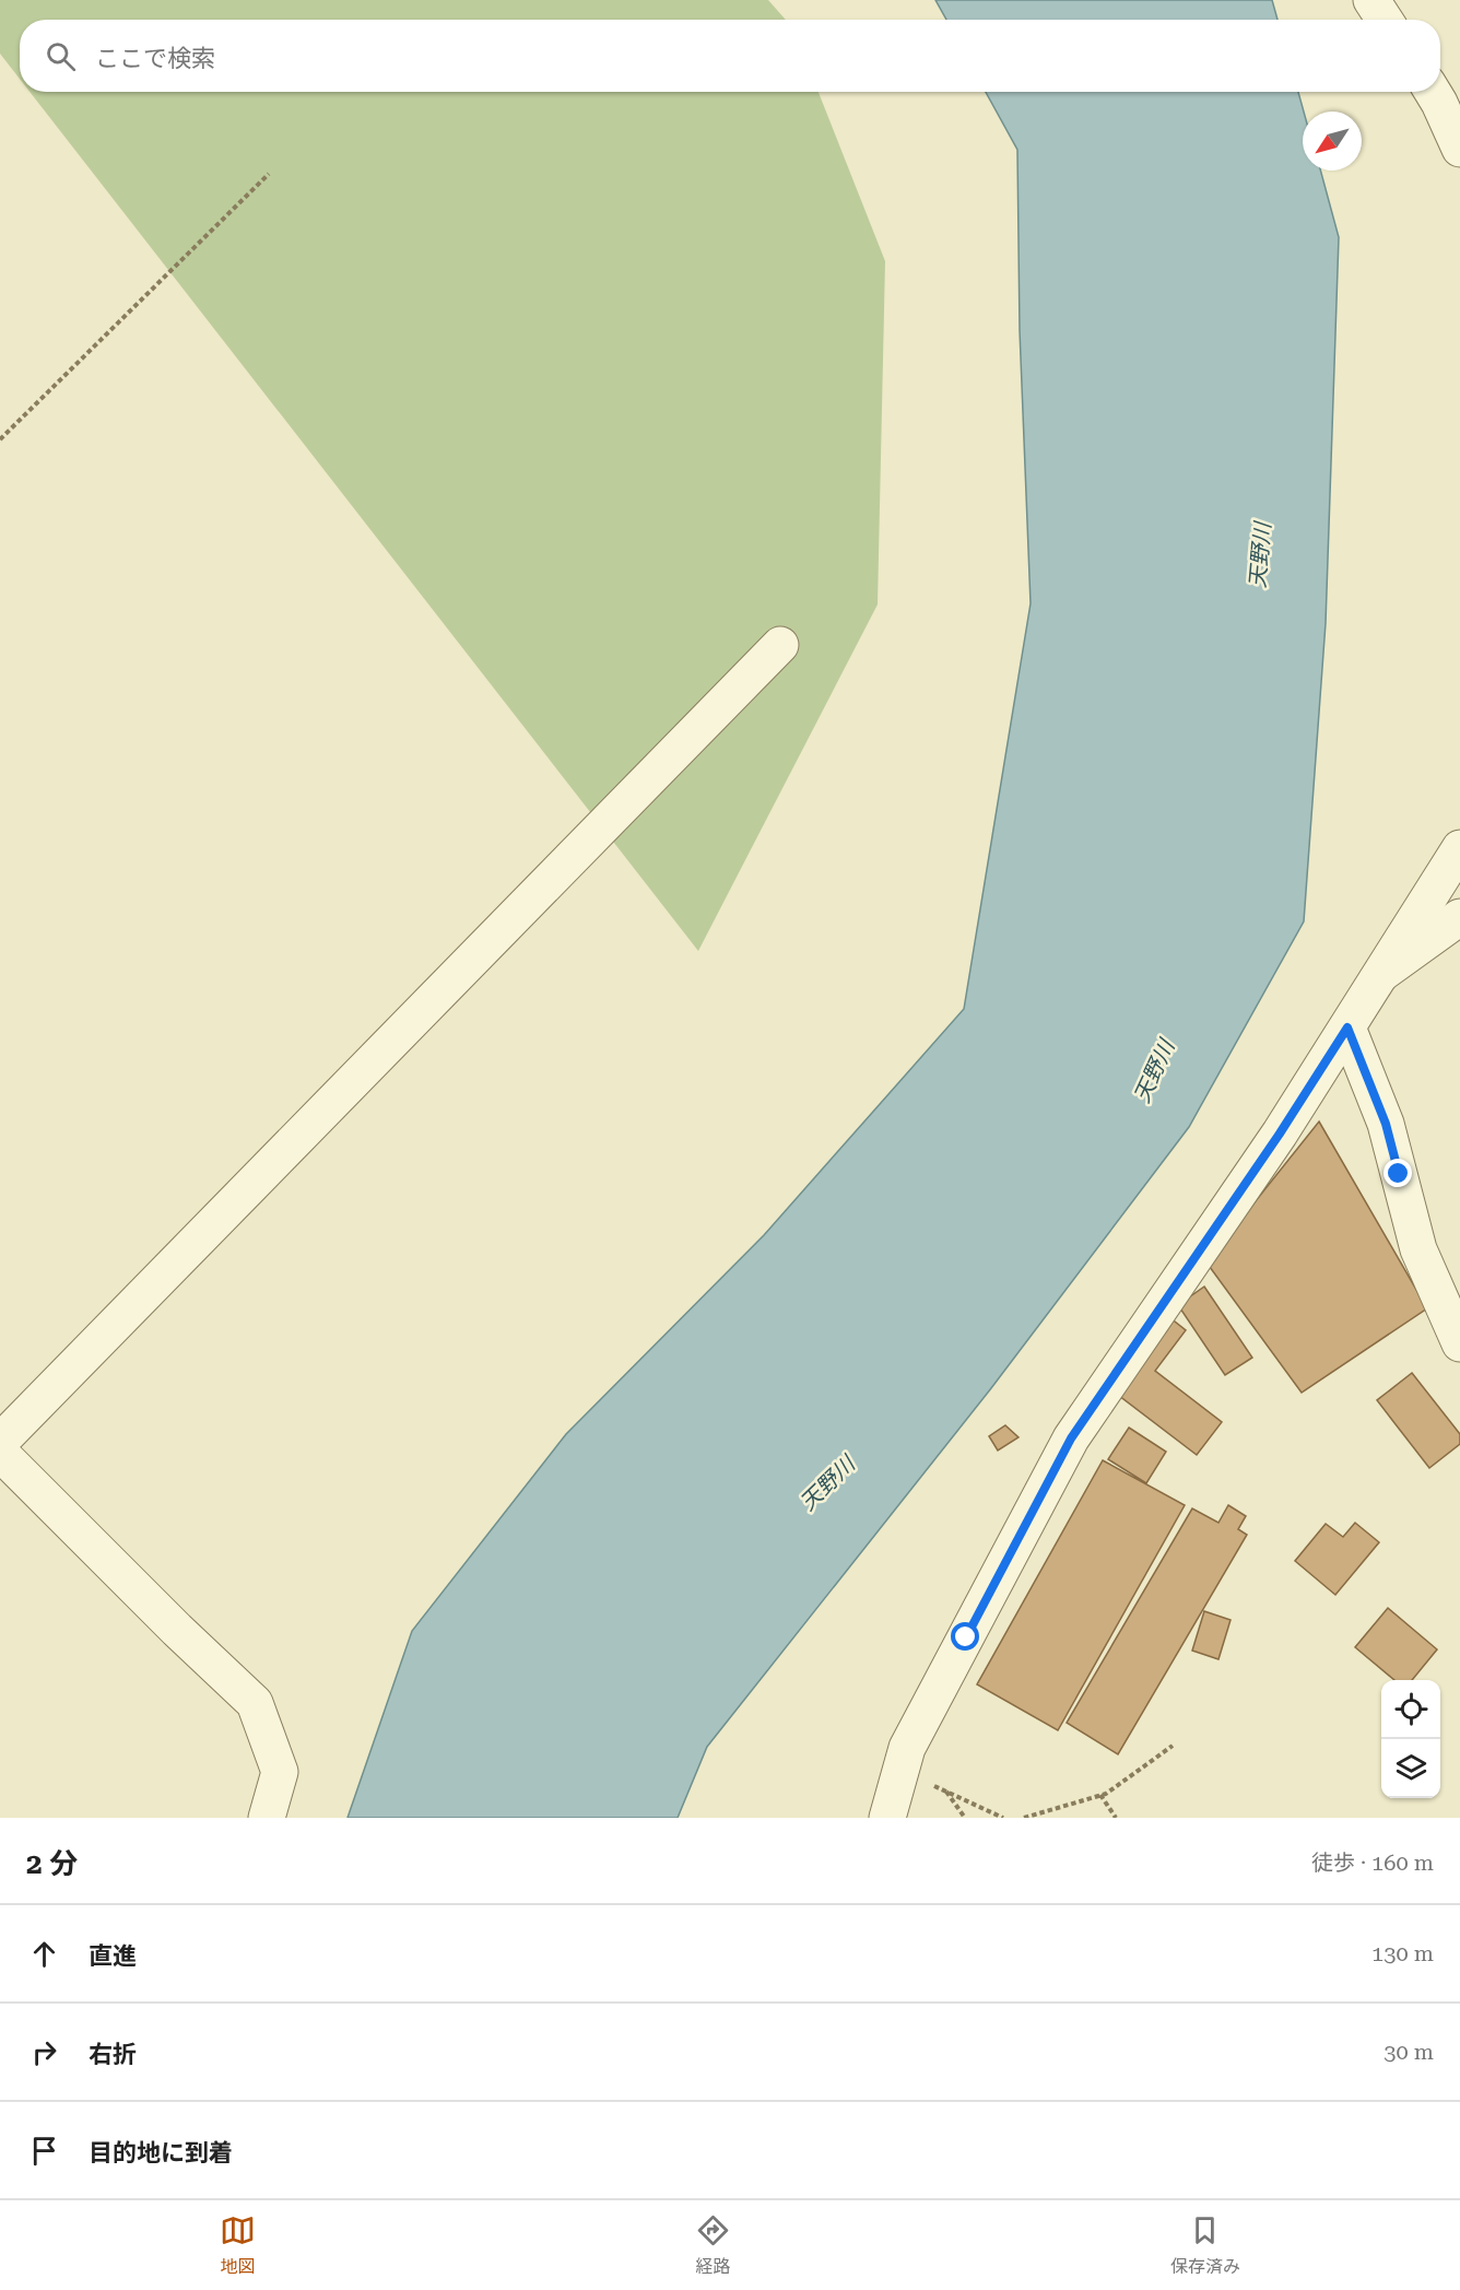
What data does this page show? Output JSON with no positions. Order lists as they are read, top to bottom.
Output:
{
  "water": ["天野川"],
  "north": "bottom left",
  "page": {
    "search": "ここで検索",
    "heading": ["2 分", "徒歩 · 160 m"],
    "list": [
      ["直進", "130 m"],
      ["右折", "30 m"],
      "目的地に到着"
    ],
    "nav": ["地図", "経路", "保存済み"]
  }
}
